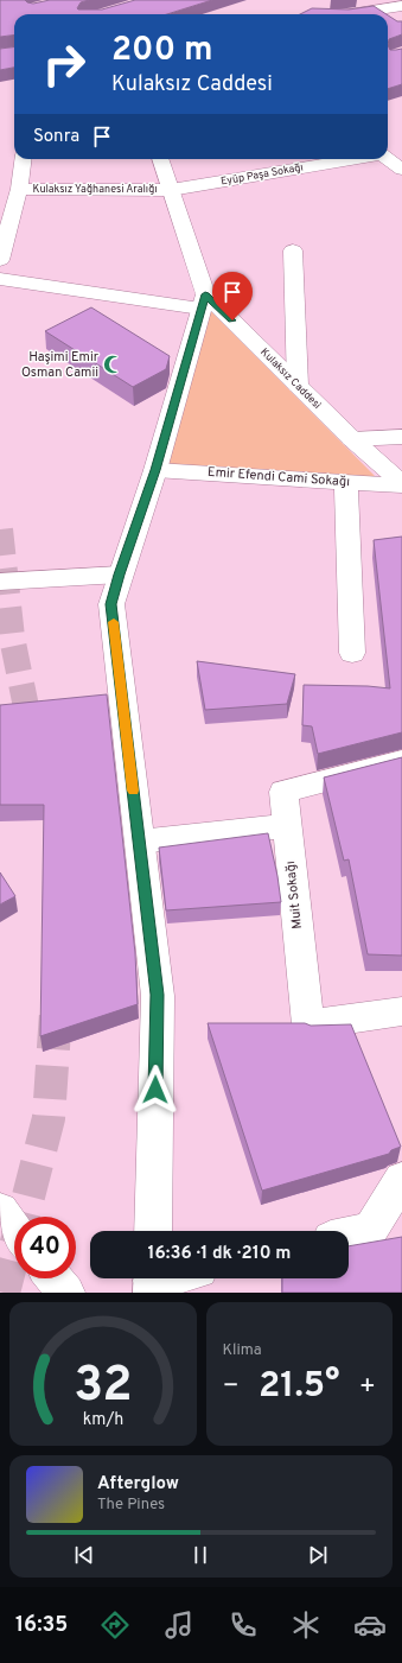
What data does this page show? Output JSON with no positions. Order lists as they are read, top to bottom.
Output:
{
  "streets": {
    "street": [
      "Eyüp Paşa Sokağı",
      "Kulaksız Yağhanesi Aralığı",
      "Kulaksız Caddesi",
      "Emir Efendi Cami Sokağı",
      "Muit Sokağı"
    ]
  },
  "crossings": [
    ["Eyüp Paşa Sokağı", "Kulaksız Yağhanesi Aralığı"],
    ["Eyüp Paşa Sokağı", "Kulaksız Caddesi"],
    ["Kulaksız Yağhanesi Aralığı", "Kulaksız Caddesi"],
    ["Kulaksız Caddesi", "Emir Efendi Cami Sokağı"]
  ],
  "places": {
    "mosque": ["Haşimi Emir Osman Camii"]
  },
  "page": {
    "turn": ["200 m", "Kulaksız Caddesi"],
    "then": "Sonra",
    "limit": "40",
    "trip": "16:36 · 1 dk · 210 m",
    "tile": "Klima",
    "heat": ["−", "21.5°", "+"],
    "song": ["Afterglow", "The Pines"],
    "tabs": "16:35",
    "gauge": ["32", "km/h"]
  }
}
